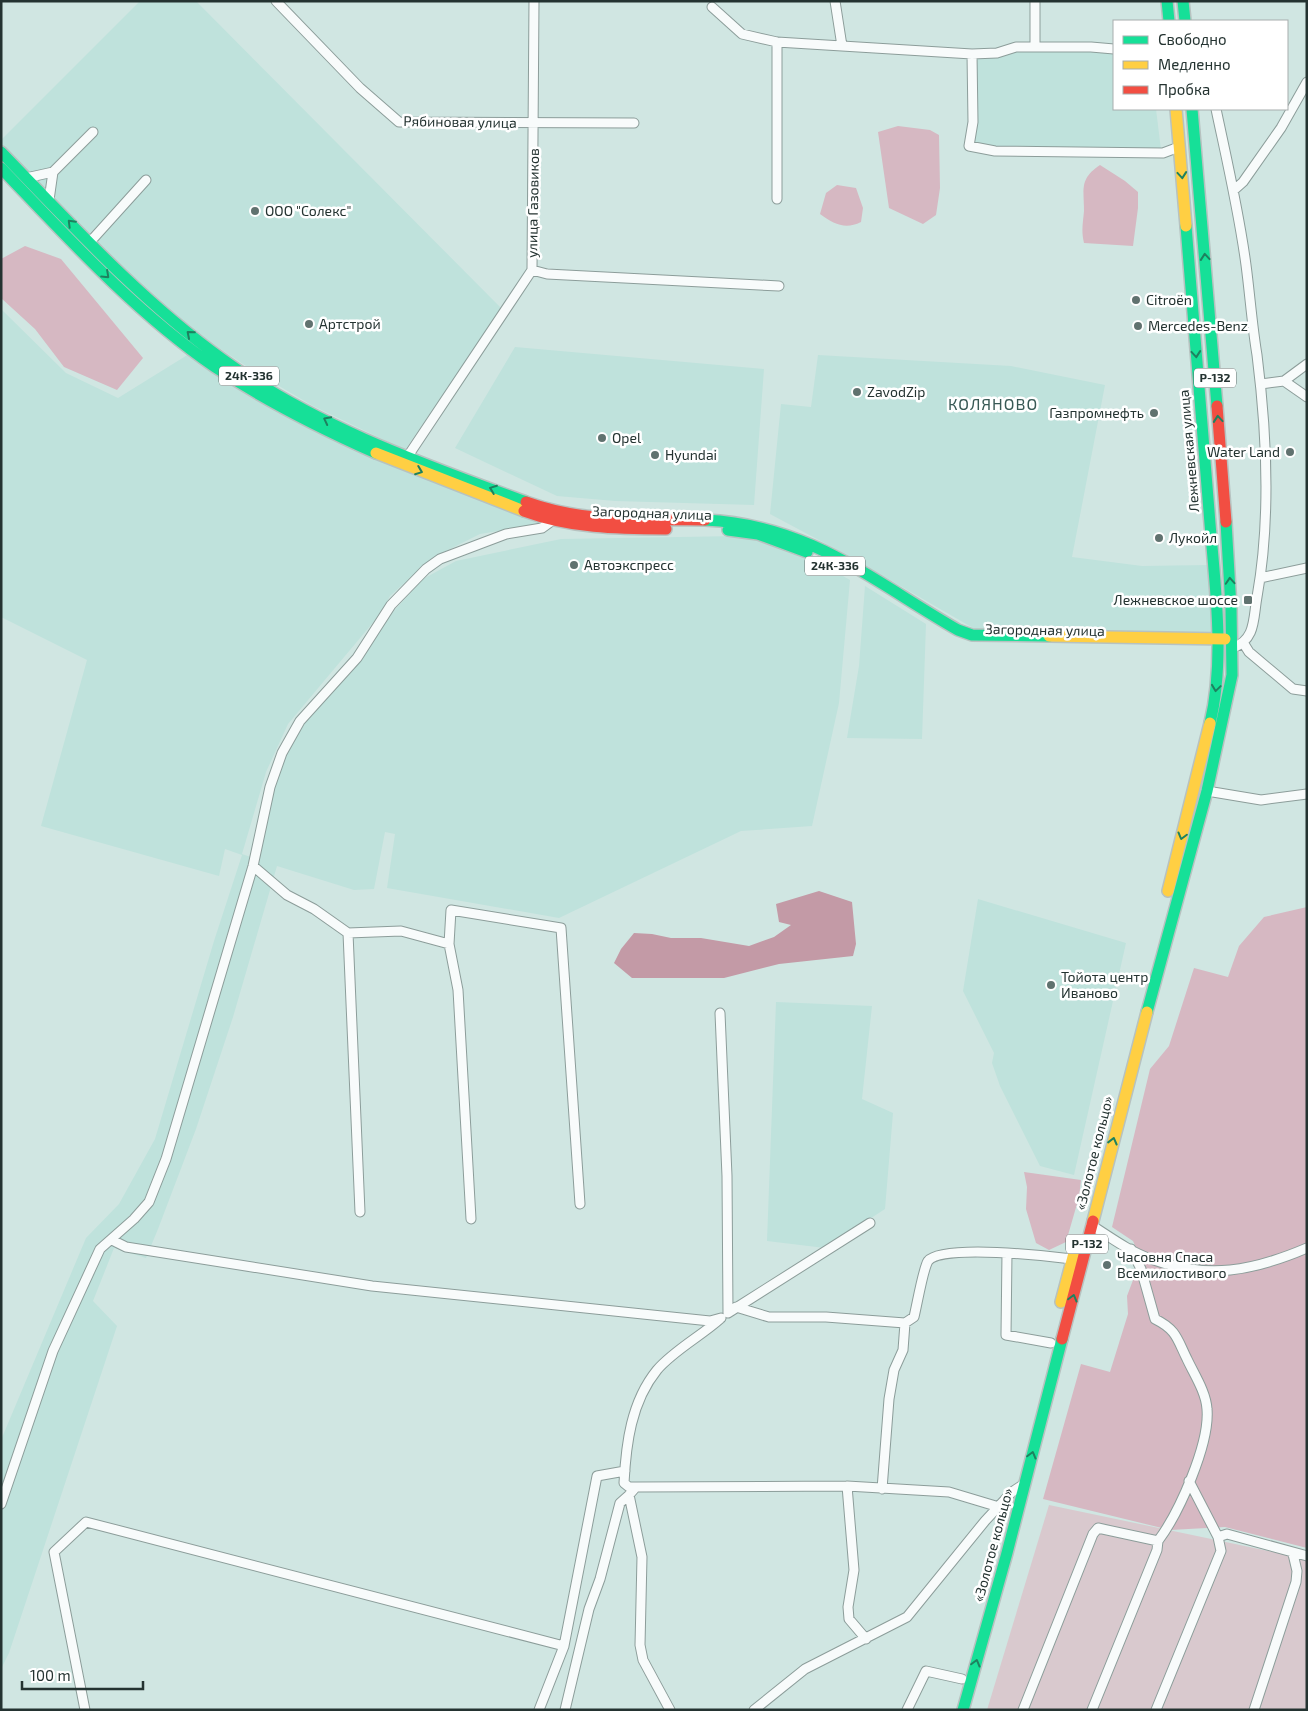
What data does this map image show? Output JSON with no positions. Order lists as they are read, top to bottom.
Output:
{
  "streets": {
    "main road": [
      "24К-336",
      "Р-132",
      "Лежневская улица",
      "Загородная улица",
      "«Золотое кольцо»"
    ],
    "street": ["Рябиновая улица", "улица Газовиков"]
  },
  "crossings": [
    ["Рябиновая улица", "улица Газовиков"],
    ["улица Газовиков", "24К-336"],
    ["24К-336", "Загородная улица"],
    ["Р-132", "Загородная улица"],
    ["Р-132", "«Золотое кольцо»"],
    ["Лежневская улица", "Загородная улица"],
    ["Лежневская улица", "«Золотое кольцо»"],
    ["Загородная улица", "«Золотое кольцо»"]
  ],
  "districts": ["КОЛЯНОВО"],
  "places": {
    "other": [
      "ООО \"Солекс\"",
      "Citroën",
      "Артстрой",
      "Mercedes-Benz",
      "ZavodZip",
      "Газпромнефть",
      "Opel",
      "Water Land",
      "Hyundai",
      "Лукойл",
      "Автоэкспресс",
      "Тойота центр Иваново",
      "Часовня Спаса Всемилостивого"
    ],
    "transit": ["Лежневское шоссе"]
  },
  "legend": ["Свободно", "Медленно", "Пробка"],
  "scale_bar": "100 m"
}
